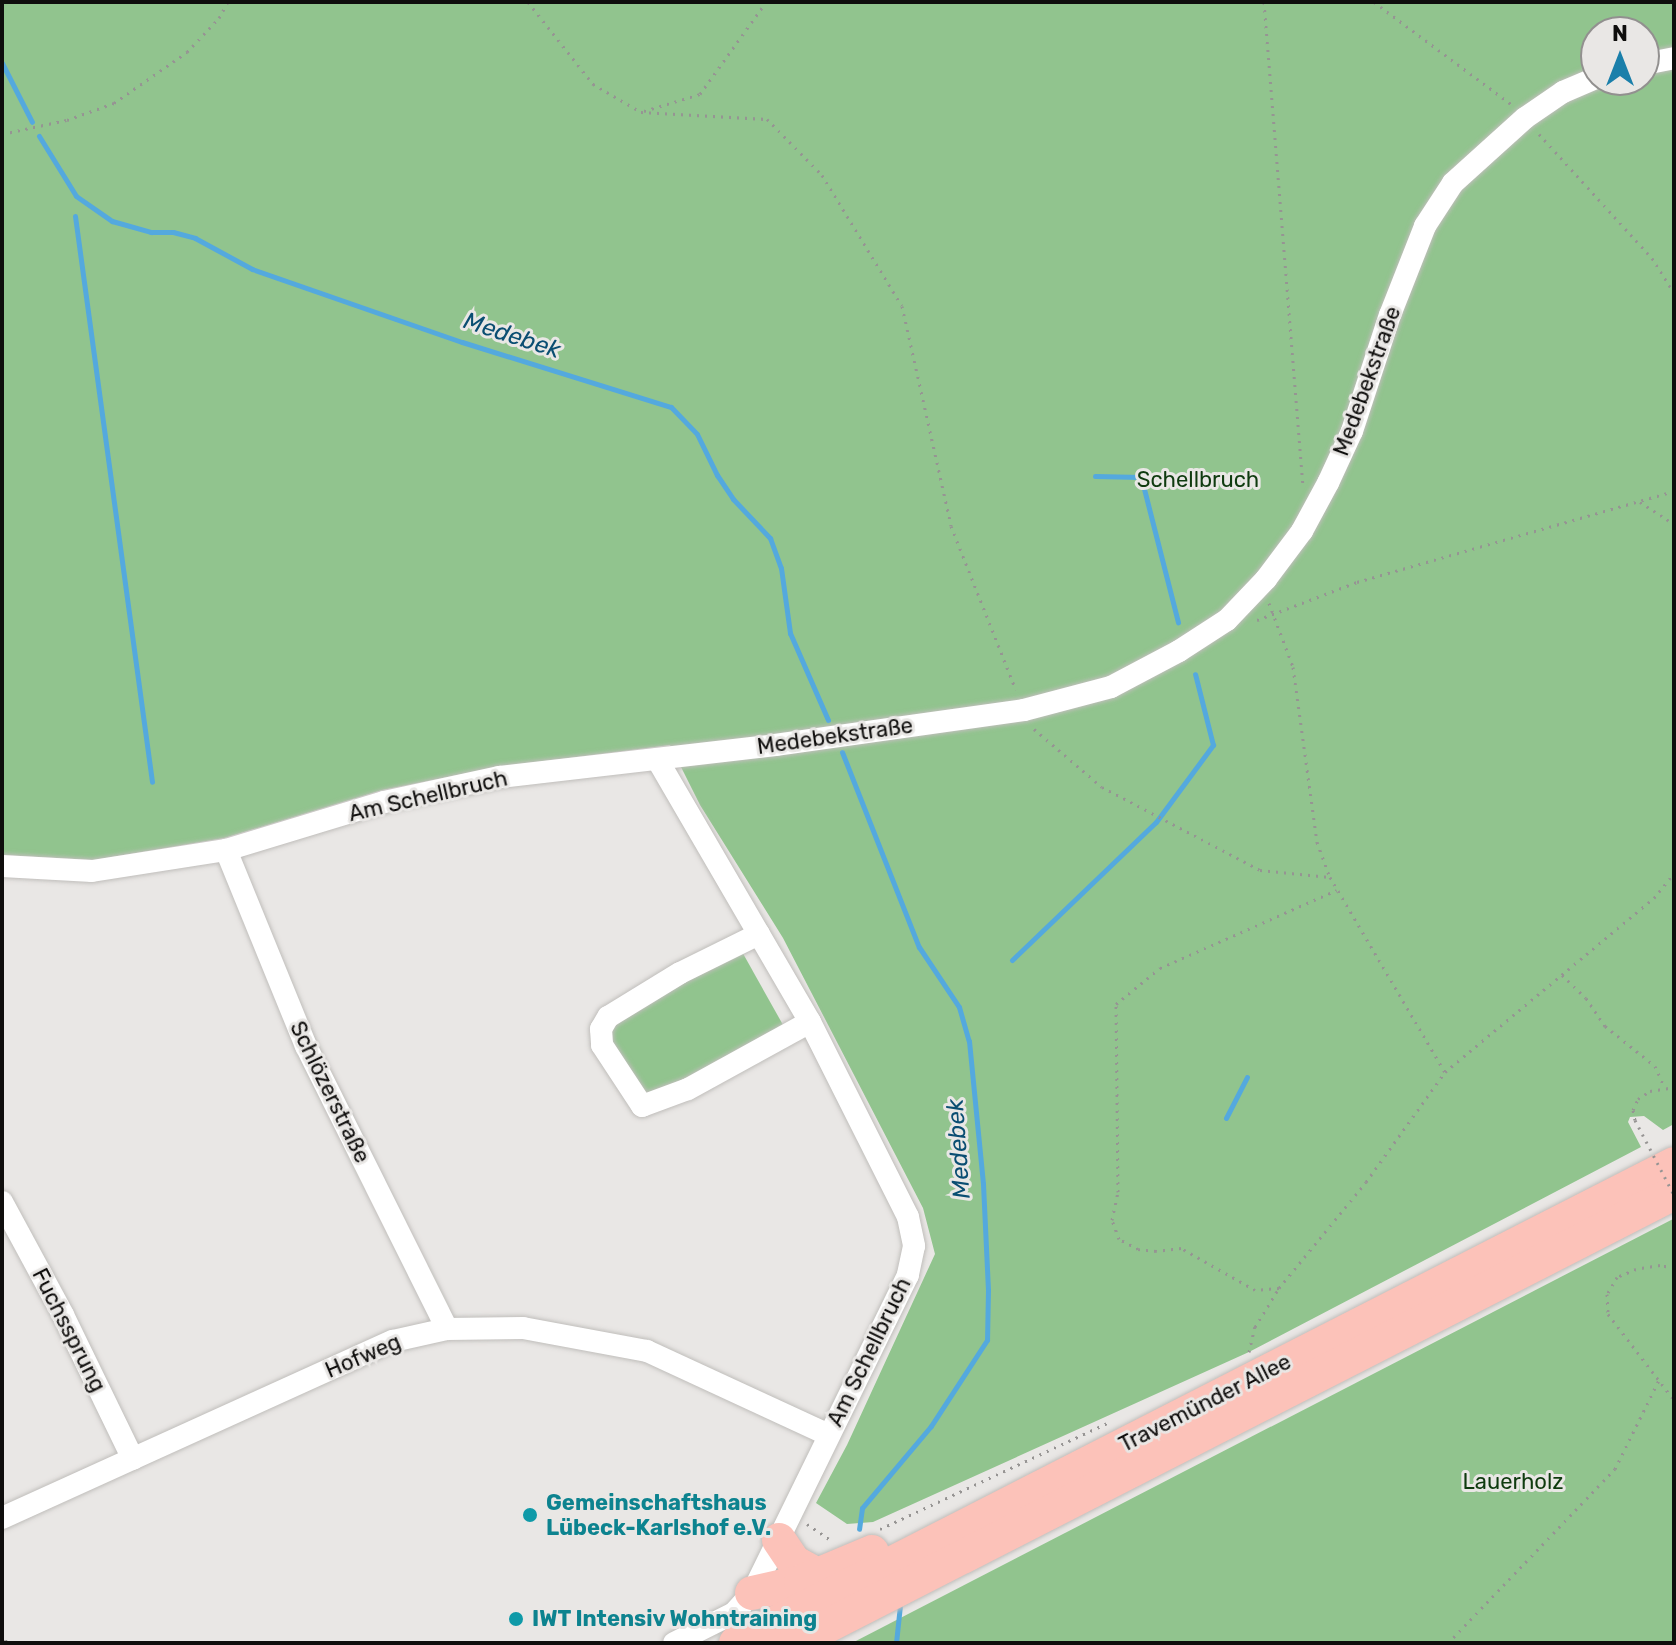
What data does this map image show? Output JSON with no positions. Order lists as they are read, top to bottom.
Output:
{
  "streets": {
    "highway": ["Travemünder Allee"],
    "street": [
      "Medebekstraße",
      "Am Schellbruch",
      "Schlözerstraße",
      "Fuchssprung",
      "Hofweg"
    ]
  },
  "crossings": [
    ["Medebekstraße", "Am Schellbruch"],
    ["Am Schellbruch", "Schlözerstraße"],
    ["Am Schellbruch", "Hofweg"],
    ["Schlözerstraße", "Hofweg"],
    ["Fuchssprung", "Hofweg"]
  ],
  "water": ["Medebek"],
  "parks": ["Schellbruch", "Lauerholz"],
  "places": ["Gemeinschaftshaus Lübeck-Karlshof e.V.", "IWT Intensiv Wohntraining"],
  "north": "top"
}
